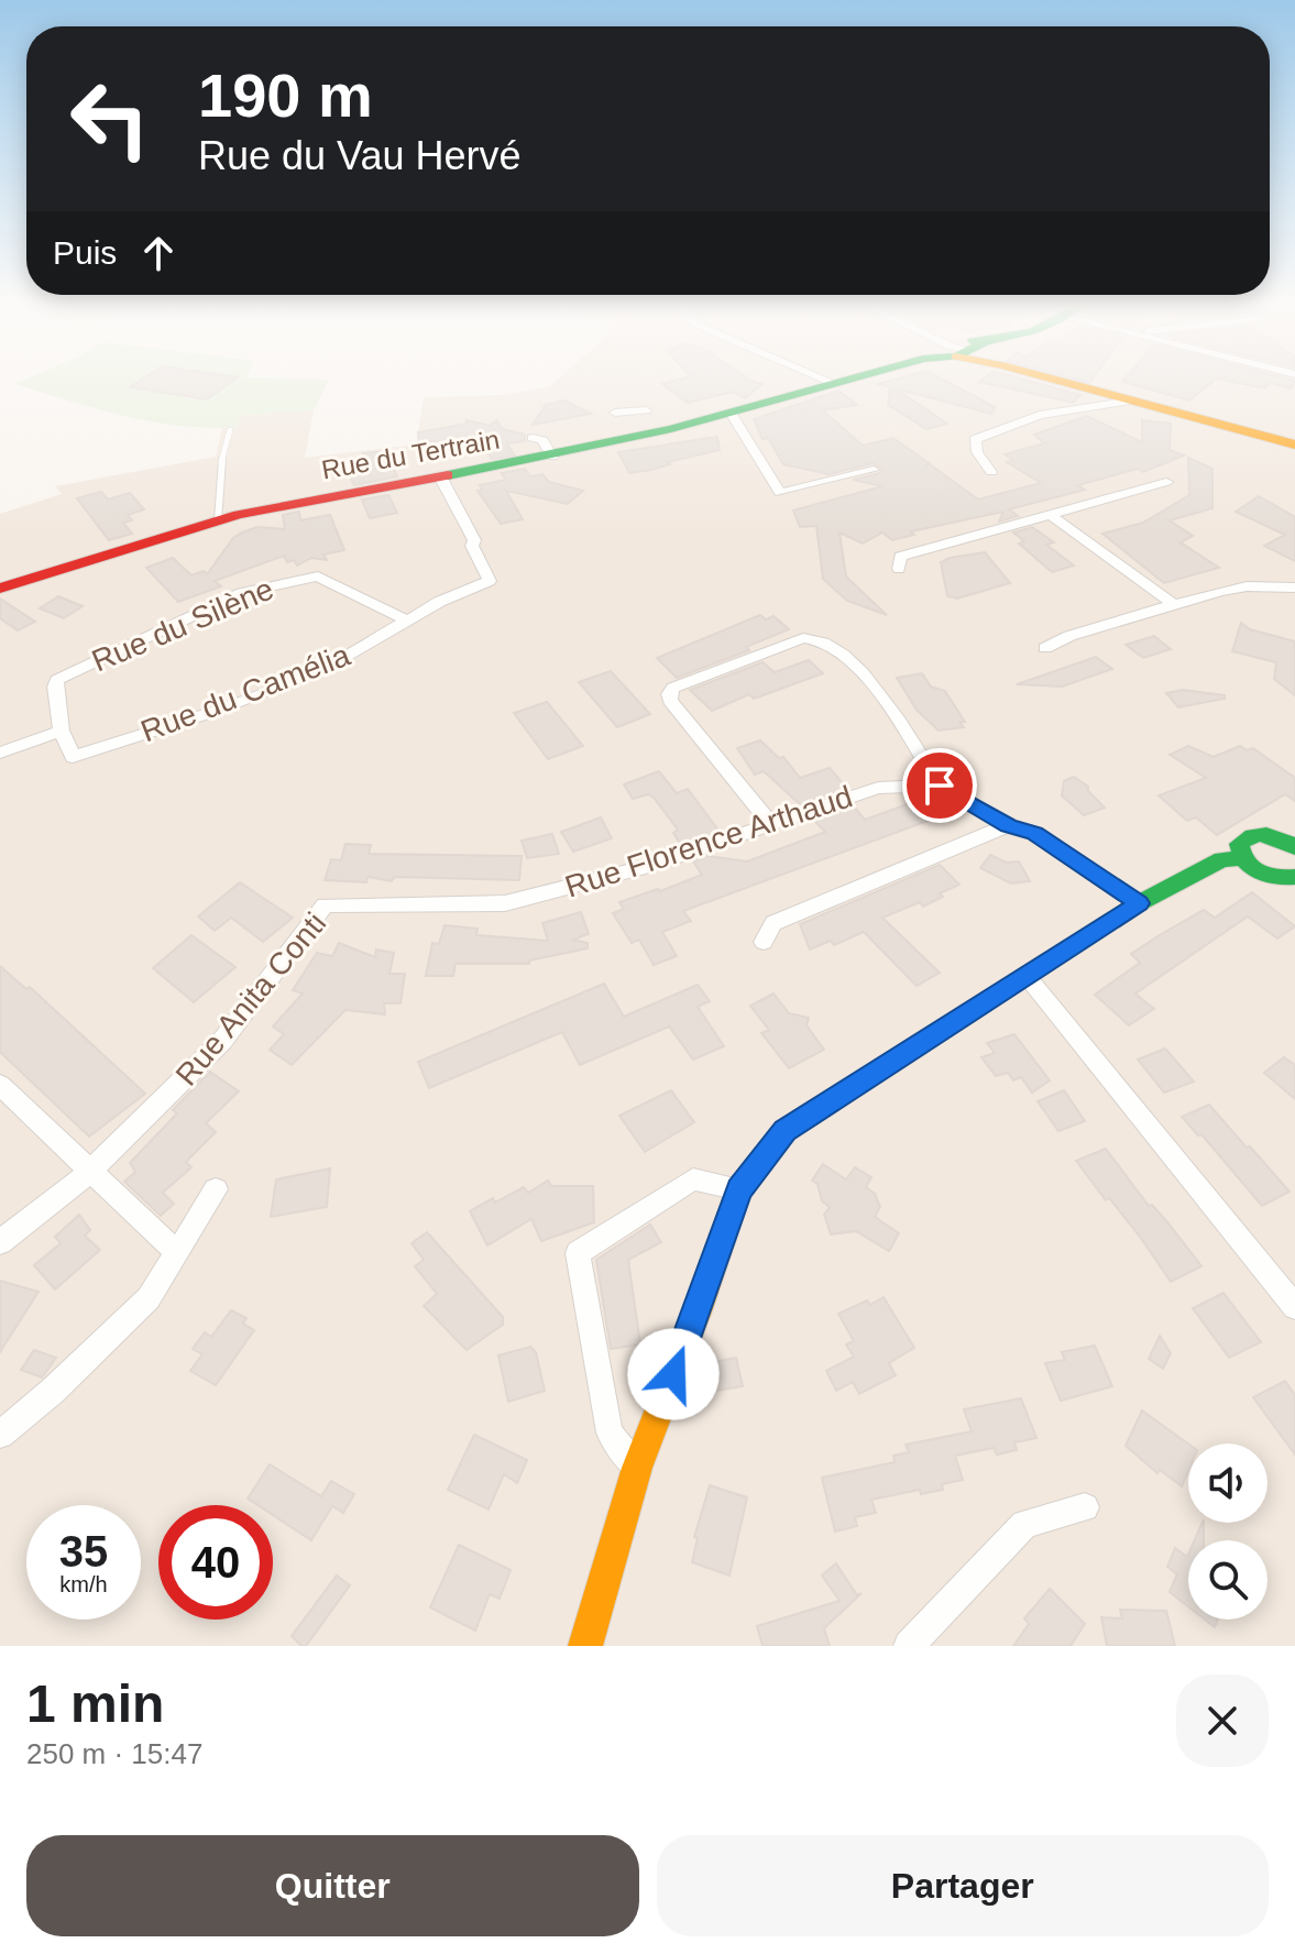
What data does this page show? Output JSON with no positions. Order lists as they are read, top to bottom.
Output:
{
  "streets": {
    "street": [
      "Rue du Tertrain",
      "Rue du Silène",
      "Rue du Camélia",
      "Rue Florence Arthaud",
      "Rue Anita Conti"
    ]
  },
  "crossings": [
    ["Rue du Tertrain", "Rue du Camélia"],
    ["Rue du Silène", "Rue du Camélia"],
    ["Rue Florence Arthaud", "Rue Anita Conti"]
  ],
  "page": {
    "turn": ["190 m", "Rue du Vau Hervé"],
    "then": "Puis",
    "speed": "35 km/h",
    "limit": "40",
    "heading": ["1 min", "250 m · 15:47"],
    "buttons": ["Quitter", "Partager"]
  }
}
